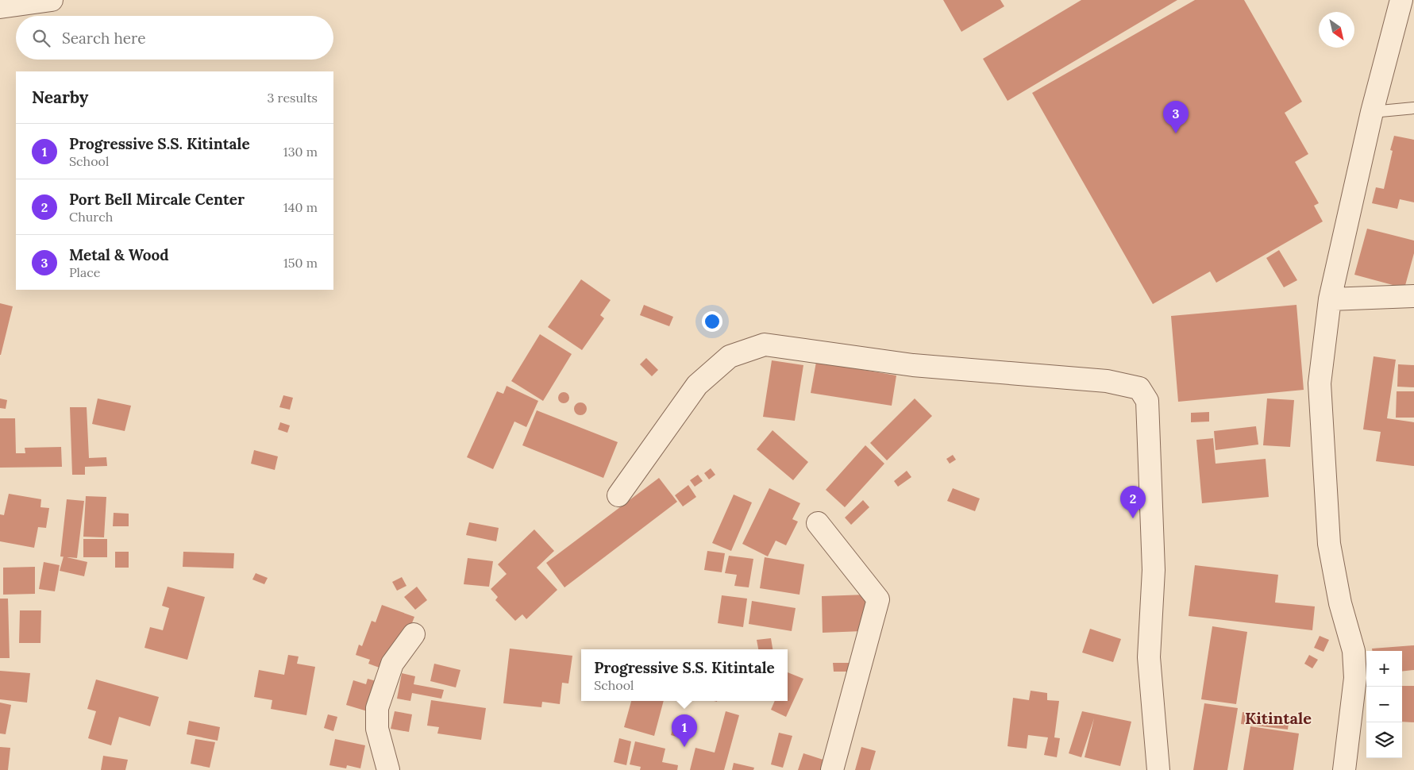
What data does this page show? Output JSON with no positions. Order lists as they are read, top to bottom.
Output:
{
  "districts": ["Kitintale"],
  "north": "bottom right",
  "page": {
    "search": "Search here",
    "heading": ["Nearby", "3 results"],
    "pins": ["3", "2", "1"],
    "list": [
      {
        "mark": "1",
        "name": "Progressive S.S. Kitintale",
        "note": "School",
        "value": "130 m"
      },
      {
        "mark": "2",
        "name": "Port Bell Mircale Center",
        "note": "Church",
        "value": "140 m"
      },
      {
        "mark": "3",
        "name": "Metal & Wood",
        "note": "Place",
        "value": "150 m"
      }
    ],
    "popup": ["Progressive S.S. Kitintale", "School"],
    "map_buttons": ["+", "−"]
  }
}
